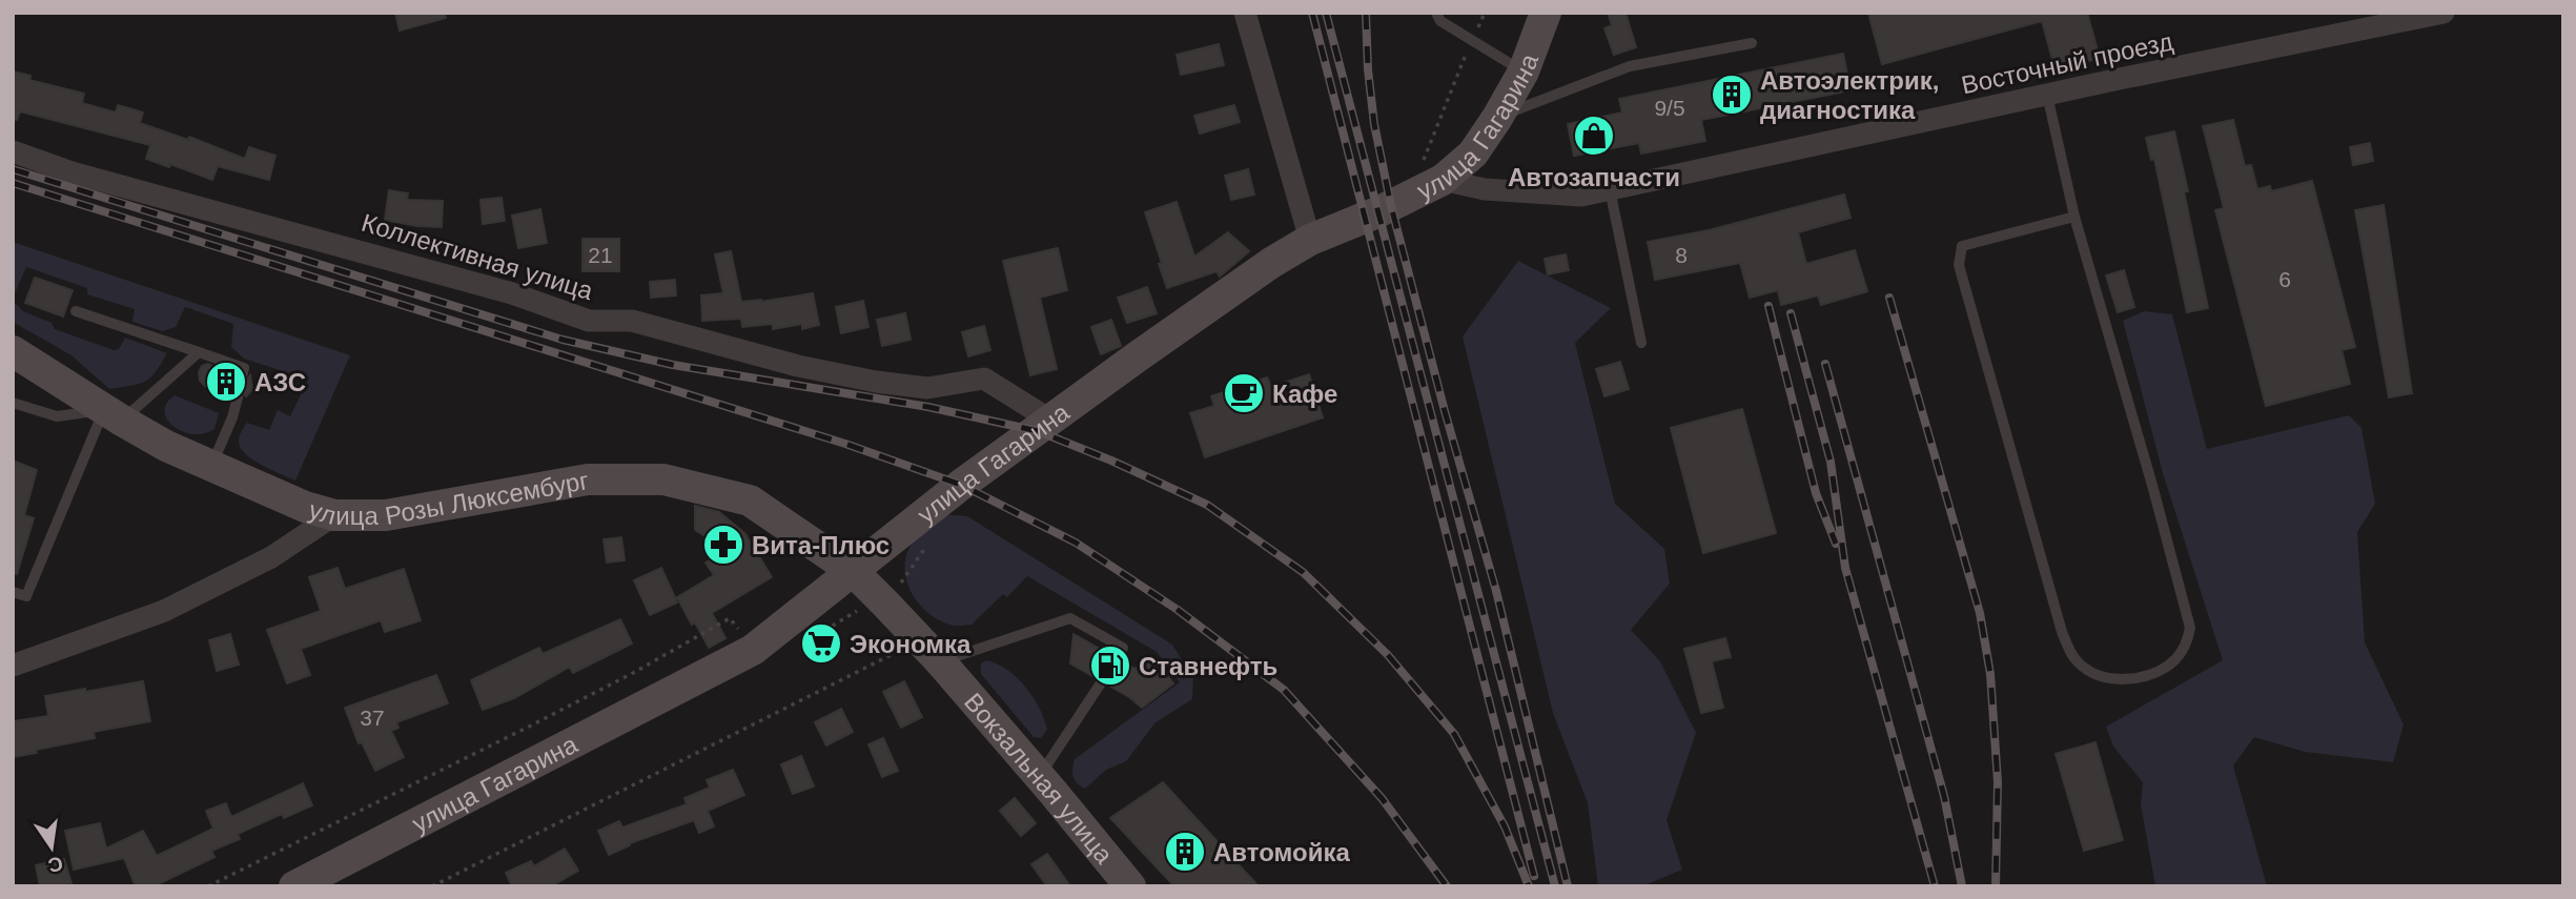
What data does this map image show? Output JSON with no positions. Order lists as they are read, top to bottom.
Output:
{
  "streets": {
    "main road": ["улица Гагарина", "улица Розы Люксембург", "Вокзальная улица"],
    "street": ["Восточный проезд", "Коллективная улица"]
  },
  "crossings": [
    ["Восточный проезд", "улица Гагарина"],
    ["улица Гагарина", "Коллективная улица"],
    ["улица Гагарина", "улица Розы Люксембург"],
    ["улица Розы Люксембург", "Вокзальная улица"]
  ],
  "places": {
    "building": ["Автоэлектрик, диагностика", "АЗС", "Автомойка"],
    "shop": ["Автозапчасти"],
    "cafe": ["Кафе"],
    "pharmacy": ["Вита-Плюс"],
    "supermarket": ["Экономка"],
    "fuel station": ["Ставнефть"]
  },
  "house_numbers": [
    "9/5",
    "21",
    "8",
    "6",
    "37"
  ],
  "north": "bottom"
}
